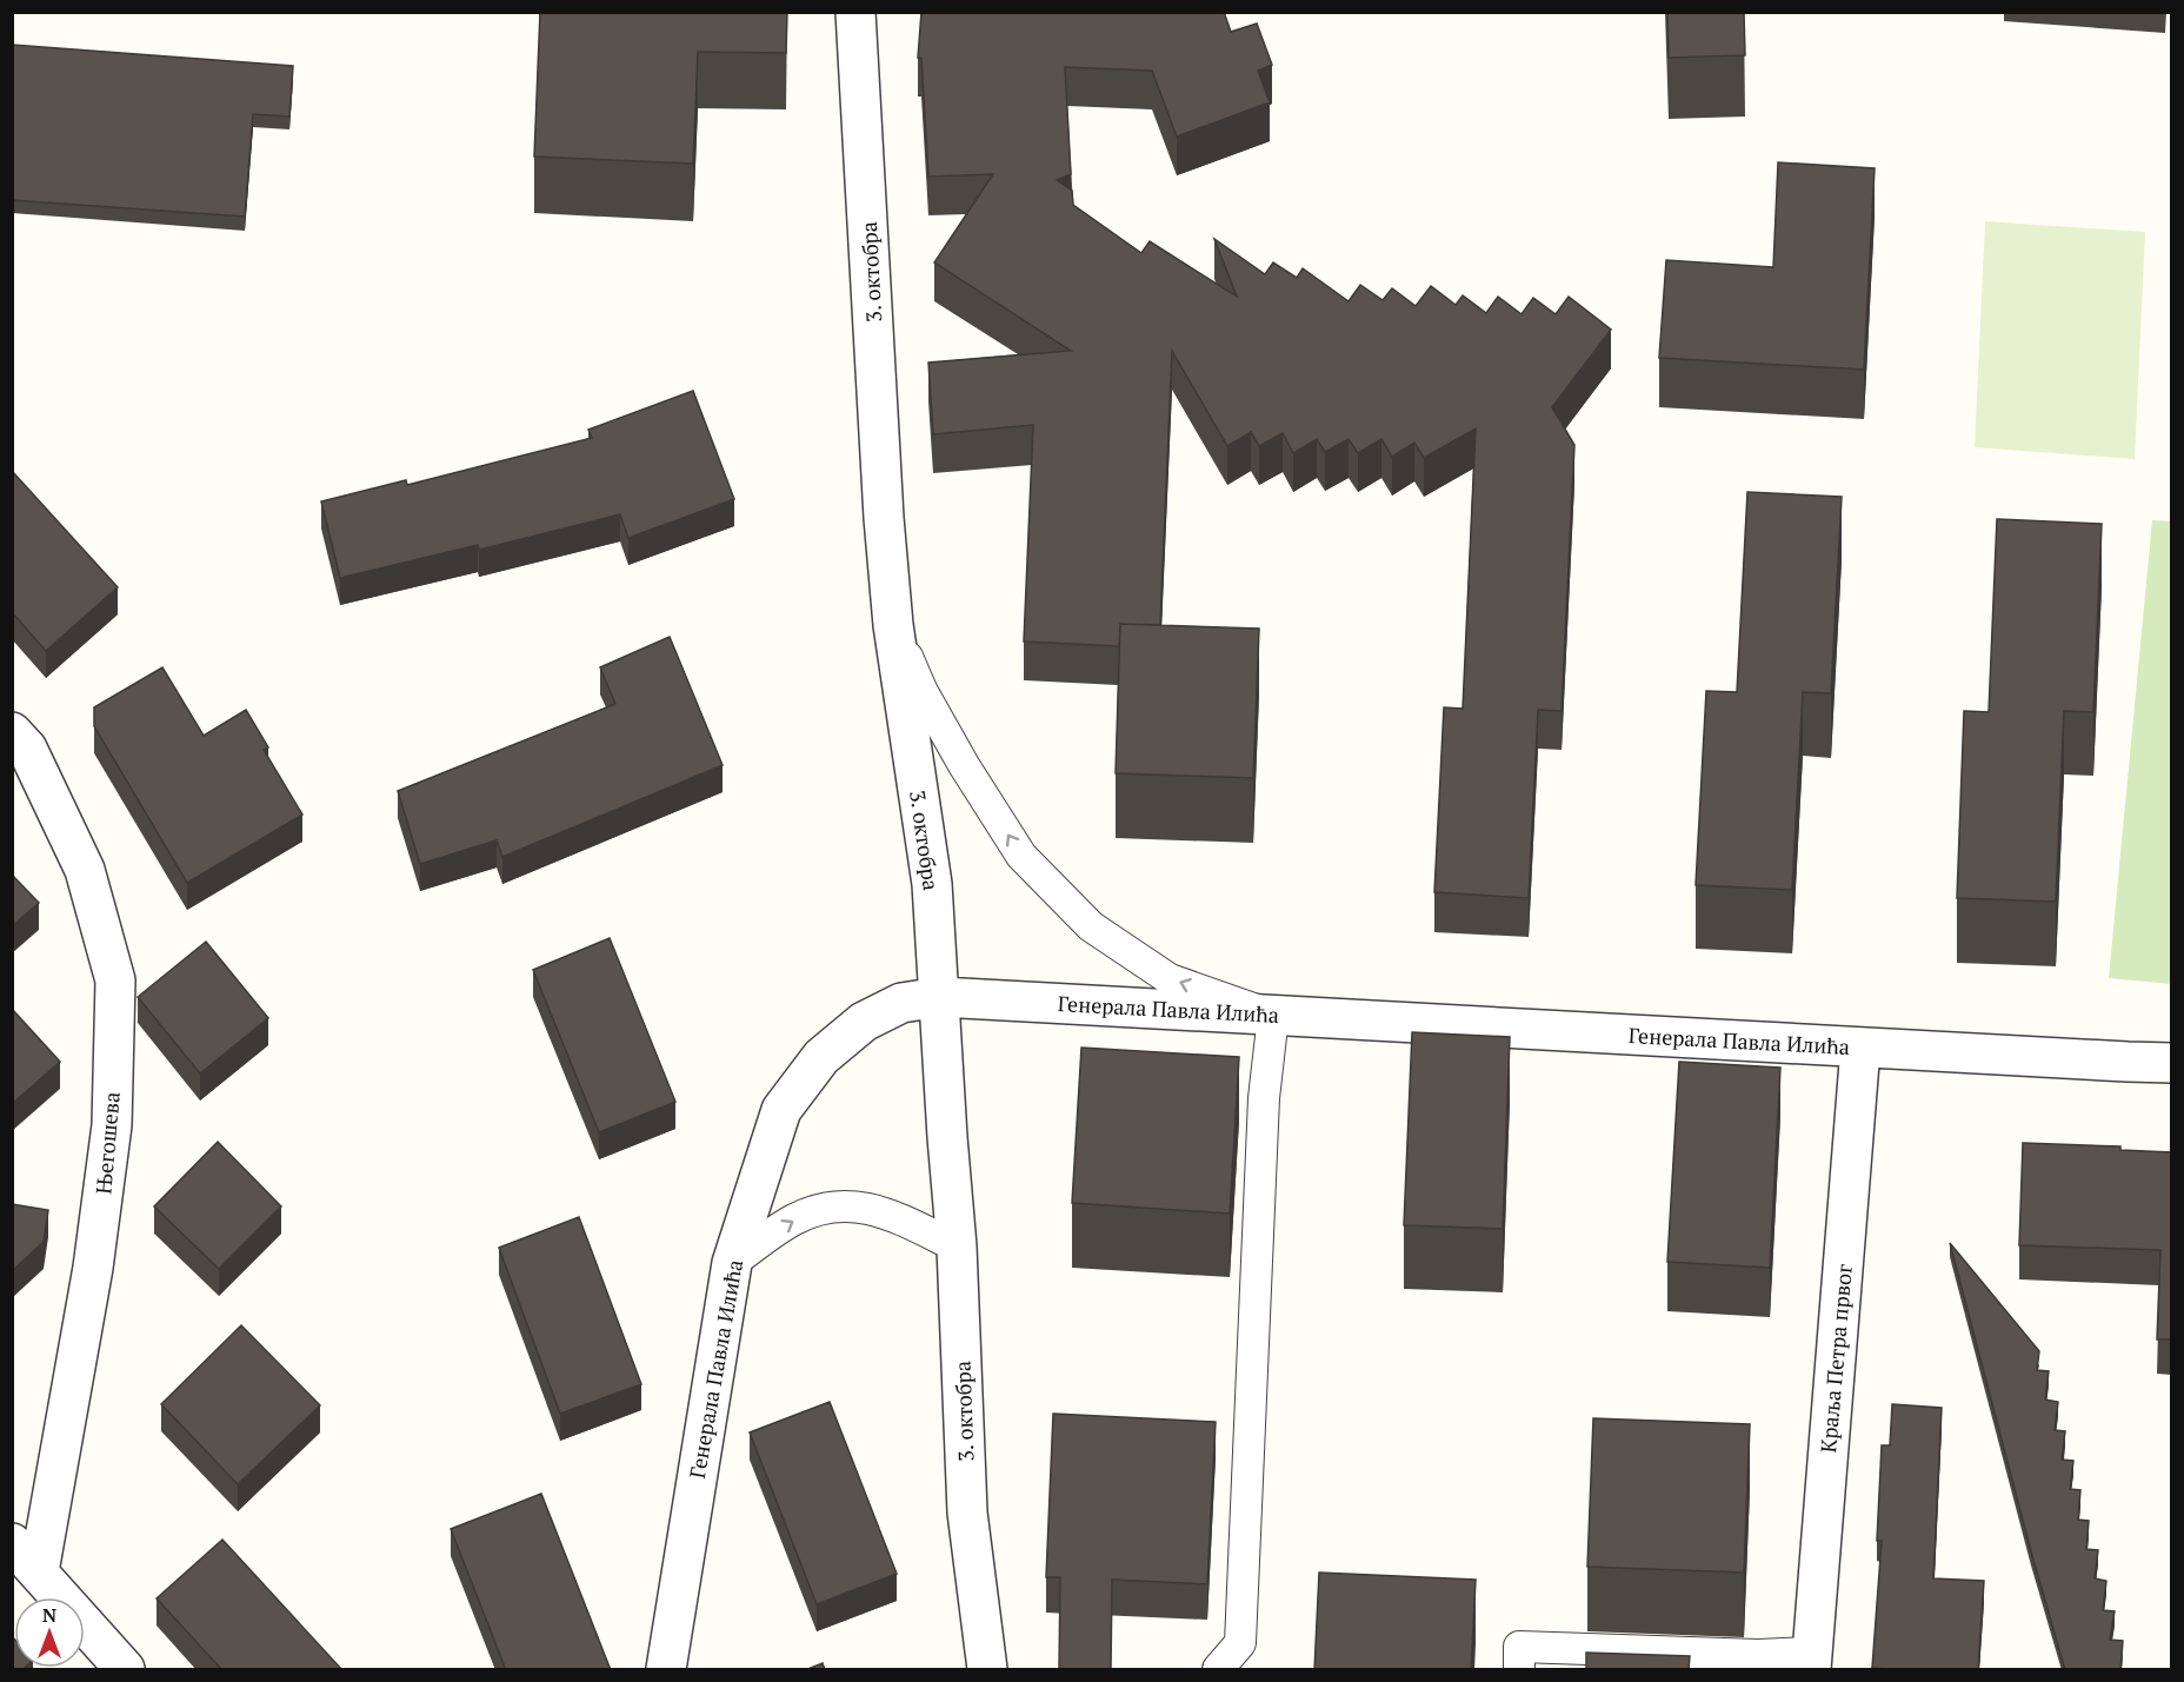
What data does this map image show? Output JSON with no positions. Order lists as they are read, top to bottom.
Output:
{
  "streets": {
    "street": [
      "3. октобра",
      "Генерала Павла Илића",
      "Његошева",
      "Краља Петра првог"
    ]
  },
  "crossings": [
    ["3. октобра", "Генерала Павла Илића"],
    ["Генерала Павла Илића", "Краља Петра првог"]
  ],
  "north": "top"
}
